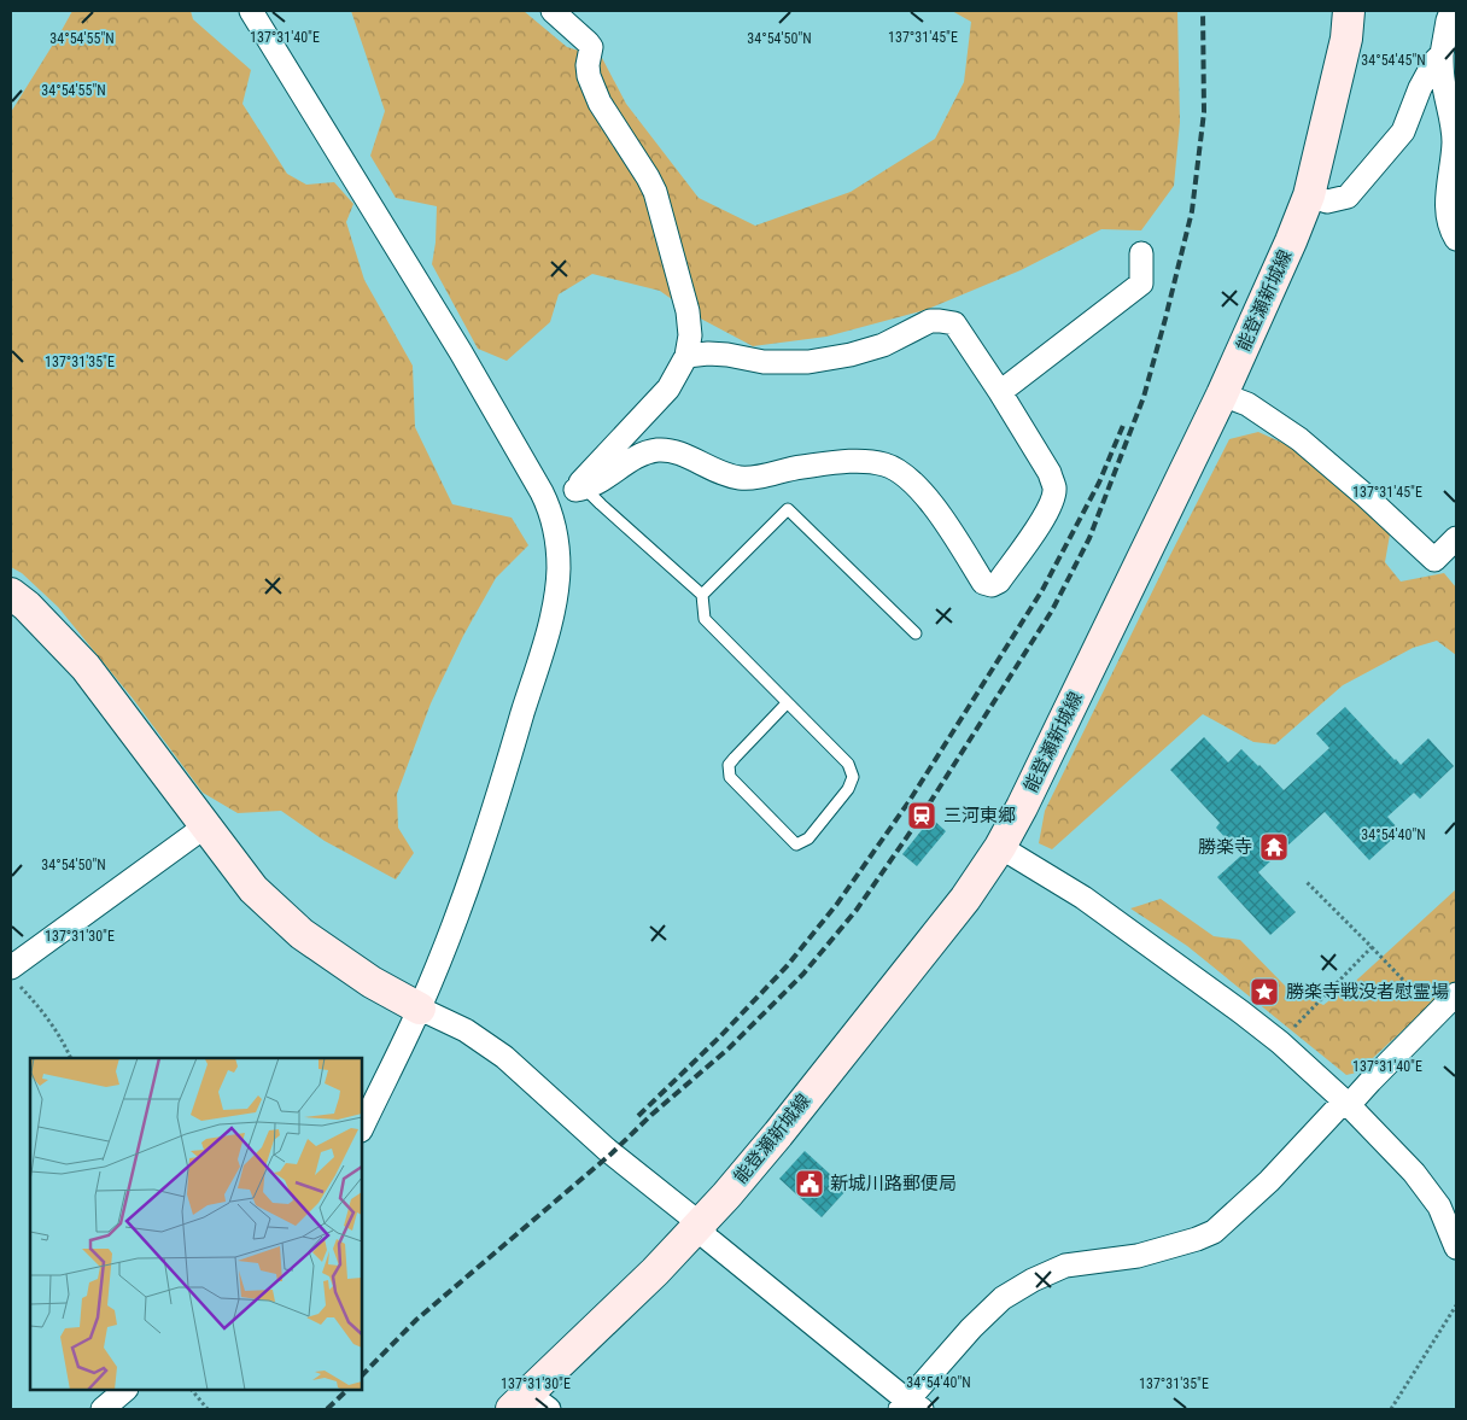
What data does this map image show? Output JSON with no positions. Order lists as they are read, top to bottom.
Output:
{
  "streets": {
    "main road": ["能登瀬新城線"]
  },
  "places": {
    "station": ["三河東郷"],
    "temple": ["勝楽寺"],
    "place": ["勝楽寺戦没者慰霊場"],
    "public building": ["新城川路郵便局"]
  },
  "coordinates": [
    "137°31'40\"E",
    "137°31'45\"E",
    "34°54'50\"N",
    "34°54'55\"N",
    "34°54'45\"N",
    "137°31'35\"E",
    "34°54'40\"N",
    "137°31'30\"E"
  ]
}
